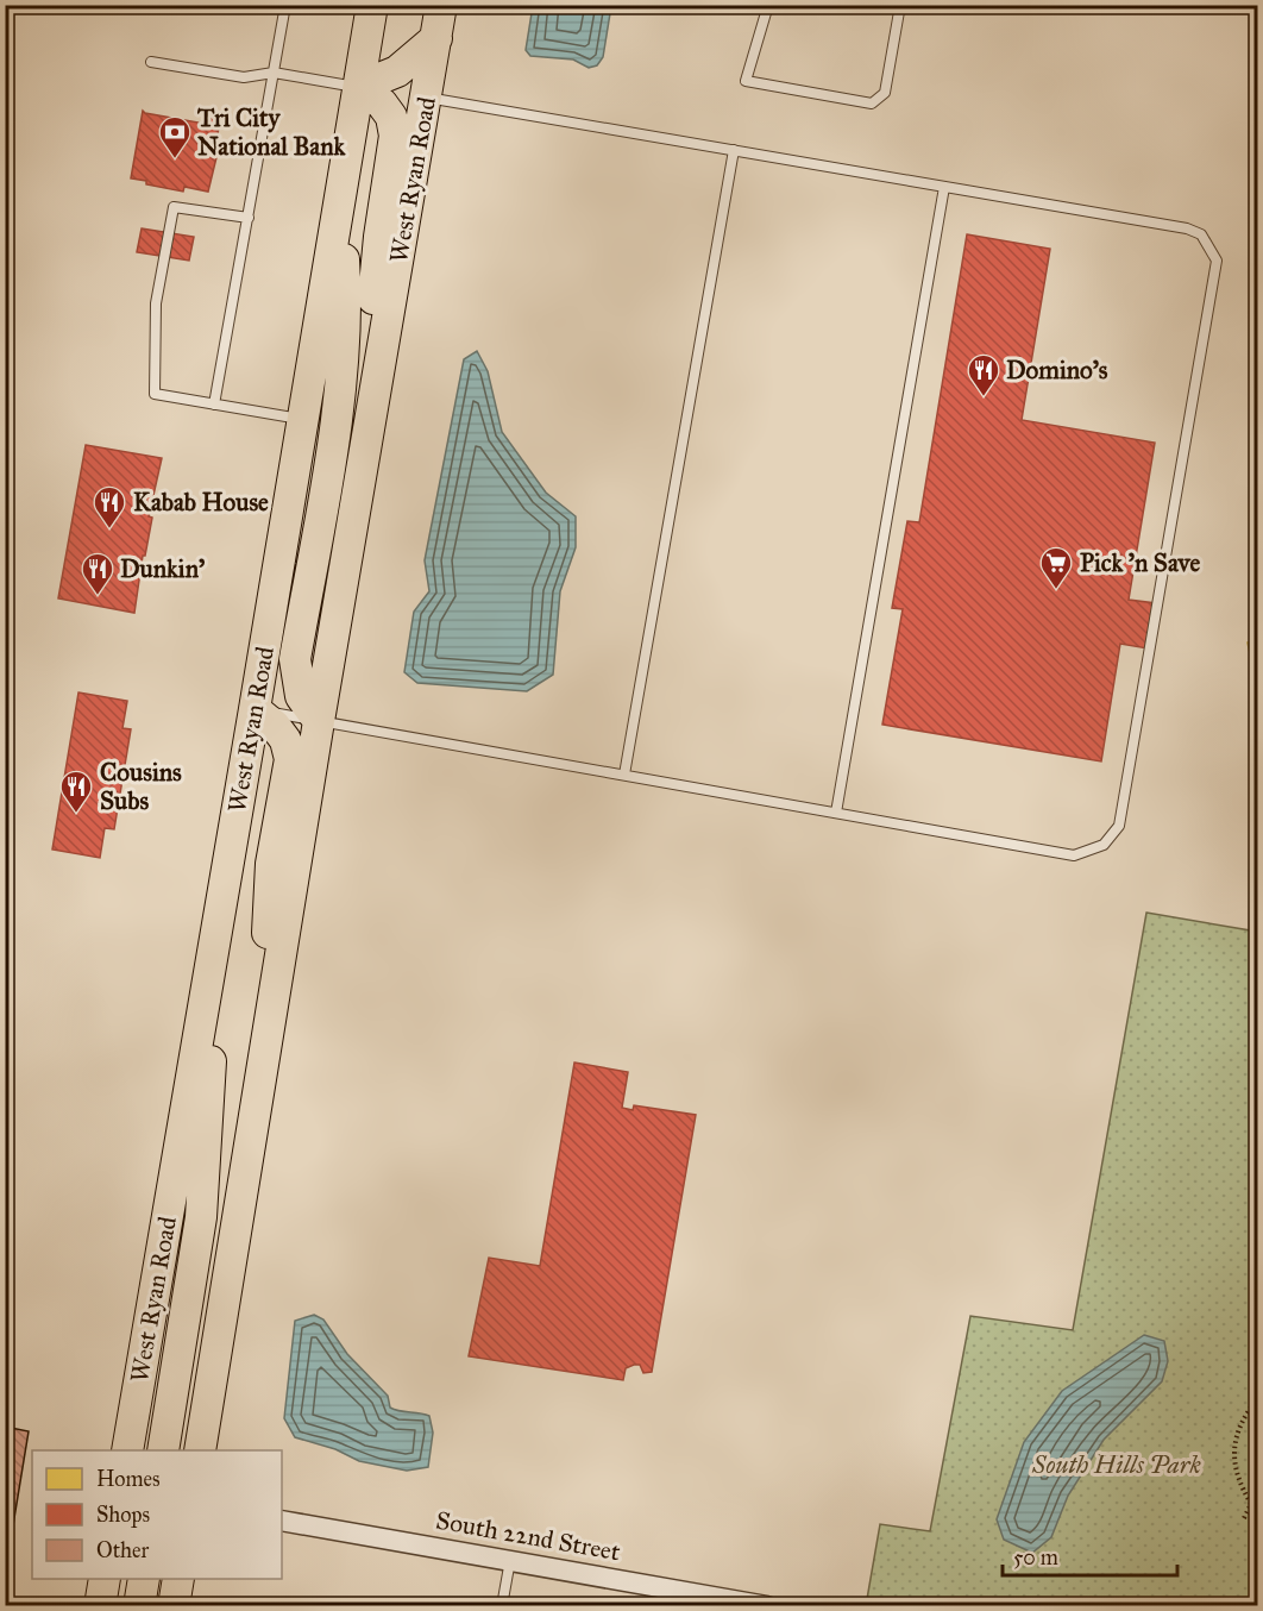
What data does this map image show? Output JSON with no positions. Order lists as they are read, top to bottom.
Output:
{
  "streets": {
    "main road": ["West Ryan Road"],
    "street": ["South 22nd Street"]
  },
  "parks": ["South Hills Park"],
  "places": {
    "bank": ["Tri City National Bank"],
    "restaurant": [
      "Domino's",
      "Kabab House",
      "Dunkin'",
      "Cousins Subs"
    ],
    "supermarket": ["Pick 'n Save"]
  },
  "legend": ["Homes", "Shops", "Other"],
  "scale_bar": "50 m"
}
